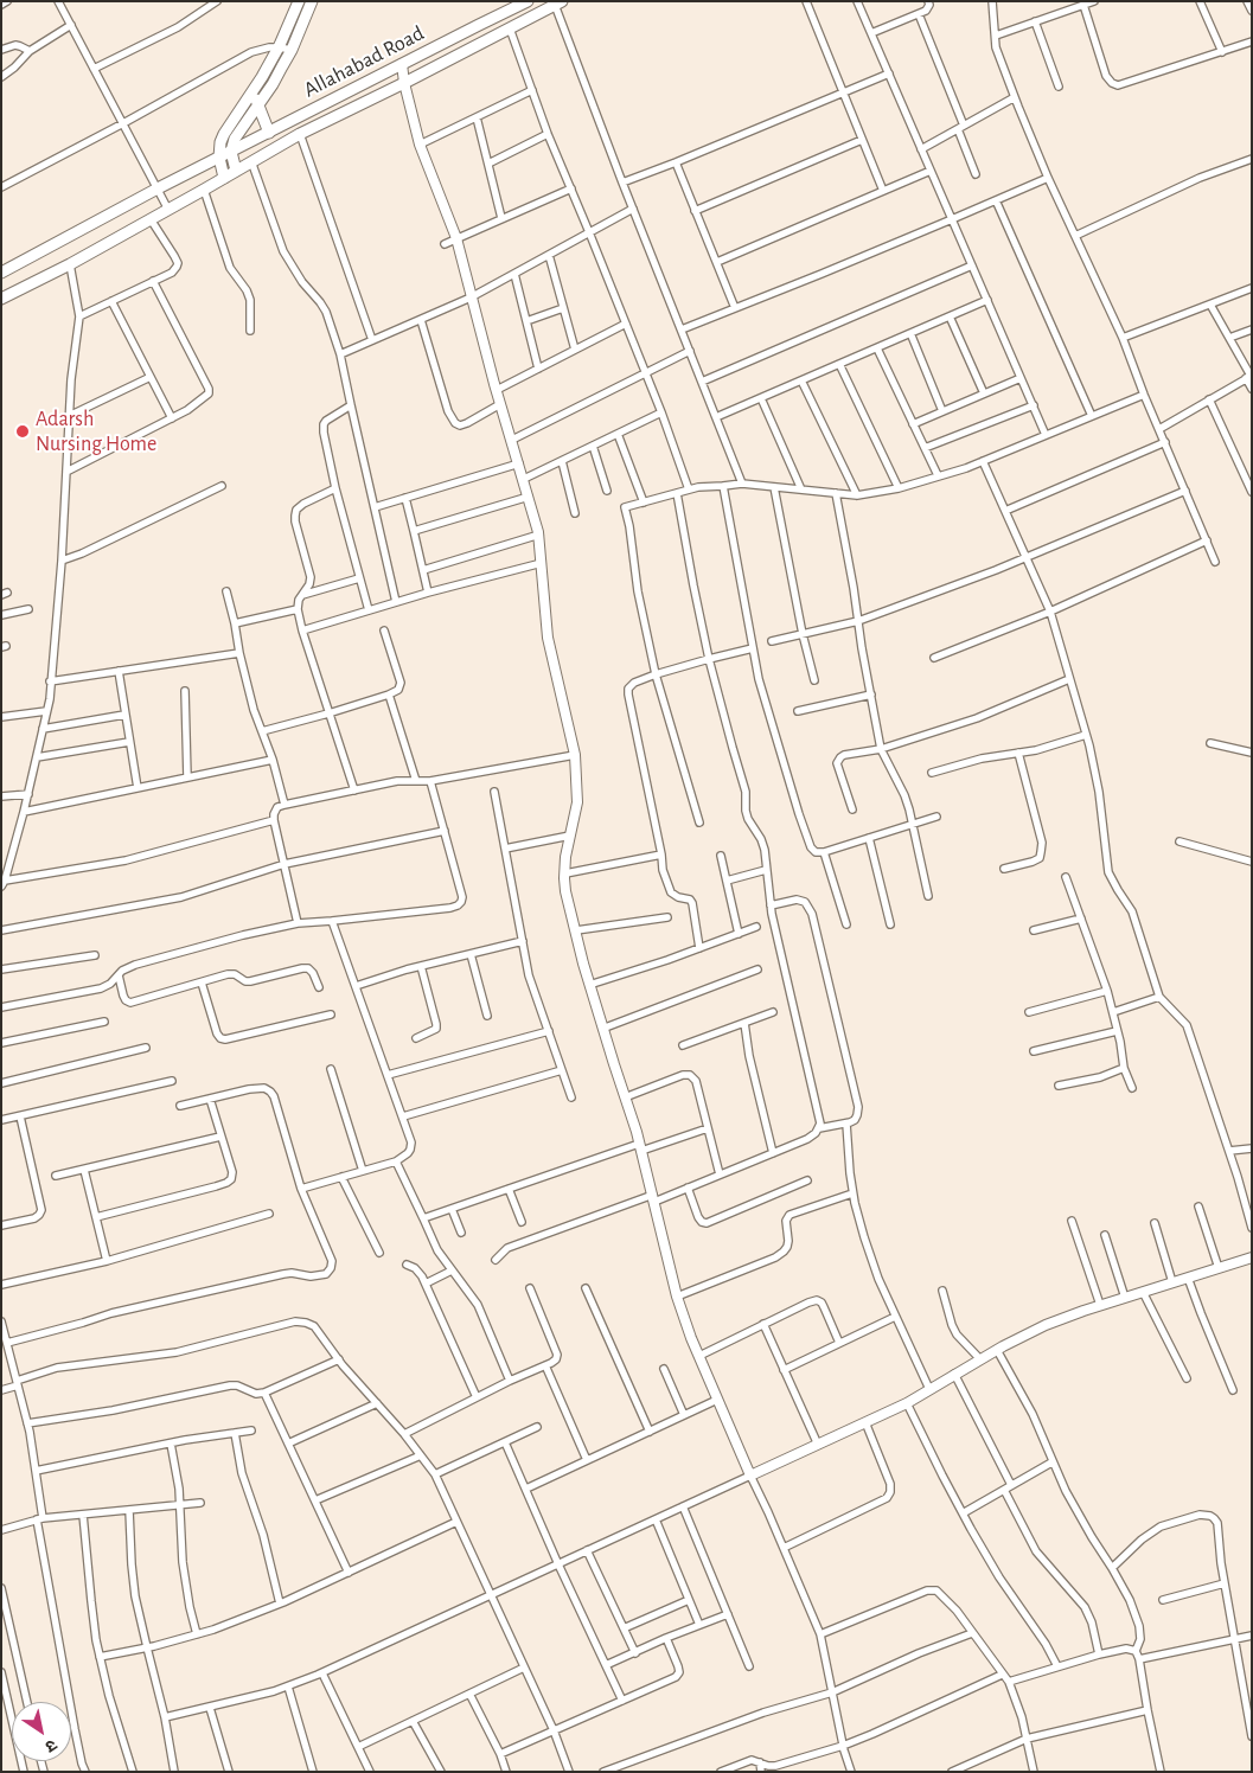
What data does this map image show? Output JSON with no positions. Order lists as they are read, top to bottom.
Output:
{
  "streets": {
    "main road": ["Allahabad Road"]
  },
  "places": ["Adarsh Nursing Home"],
  "north": "bottom right"
}
